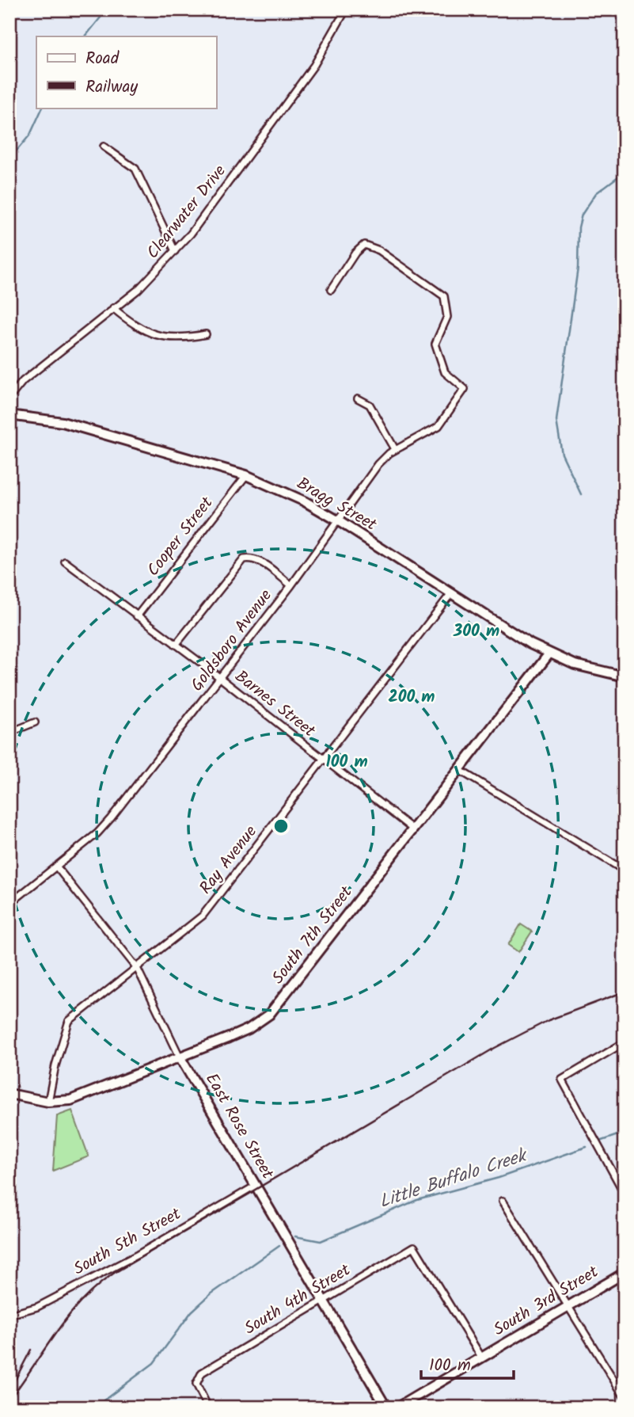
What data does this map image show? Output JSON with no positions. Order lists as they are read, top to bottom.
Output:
{
  "streets": {
    "street": [
      "Clearwater Drive",
      "Bragg Street",
      "Cooper Street",
      "Goldsboro Avenue",
      "Barnes Street",
      "Ray Avenue",
      "South 7th Street",
      "East Rose Street",
      "South 5th Street",
      "South 4th Street",
      "South 3rd Street"
    ]
  },
  "crossings": [
    ["Bragg Street", "Cooper Street"],
    ["Bragg Street", "Goldsboro Avenue"],
    ["Bragg Street", "Ray Avenue"],
    ["Bragg Street", "South 7th Street"],
    ["Cooper Street", "Barnes Street"],
    ["Goldsboro Avenue", "Barnes Street"],
    ["Goldsboro Avenue", "East Rose Street"],
    ["Barnes Street", "Ray Avenue"],
    ["Barnes Street", "South 7th Street"],
    ["Ray Avenue", "South 7th Street"],
    ["Ray Avenue", "East Rose Street"],
    ["South 7th Street", "East Rose Street"],
    ["East Rose Street", "South 5th Street"],
    ["East Rose Street", "South 4th Street"],
    ["South 4th Street", "South 3rd Street"]
  ],
  "water": ["Little Buffalo Creek"],
  "legend": ["Road", "Railway"],
  "scale_bar": "100 m",
  "rings": ["300 m", "200 m", "100 m"]
}
